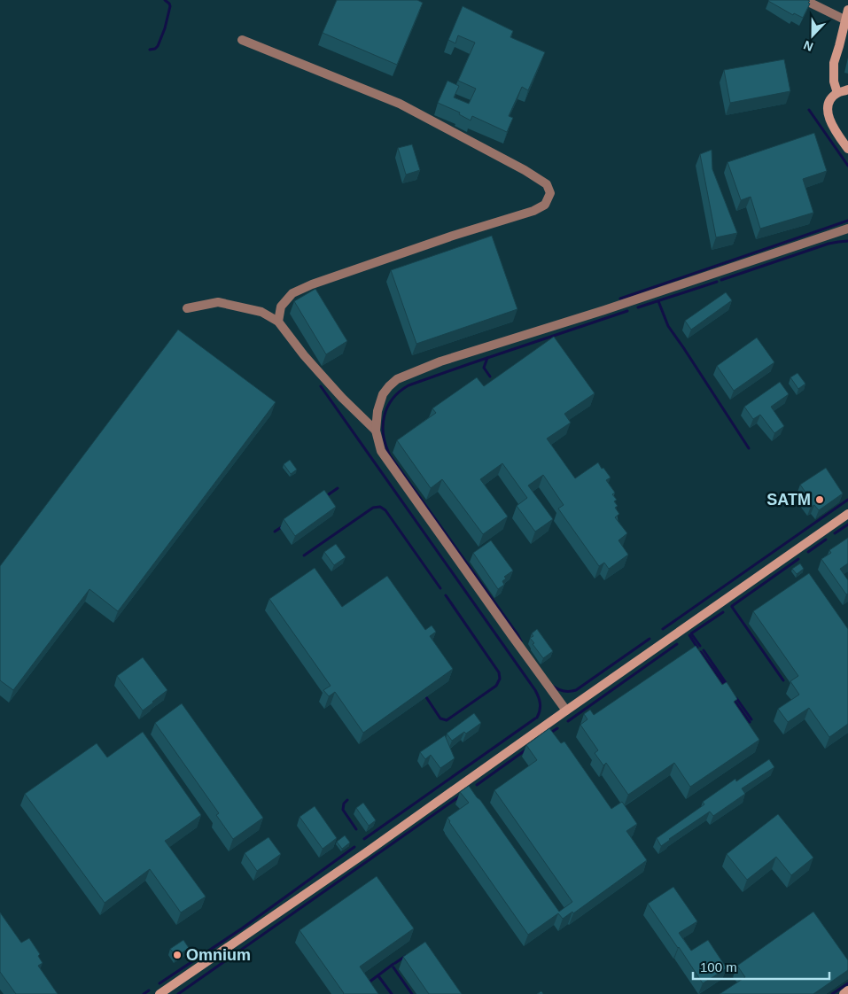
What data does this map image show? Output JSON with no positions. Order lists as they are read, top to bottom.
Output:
{
  "places": ["SATM", "Omnium"],
  "scale_bar": "100 m",
  "north": "bottom"
}
